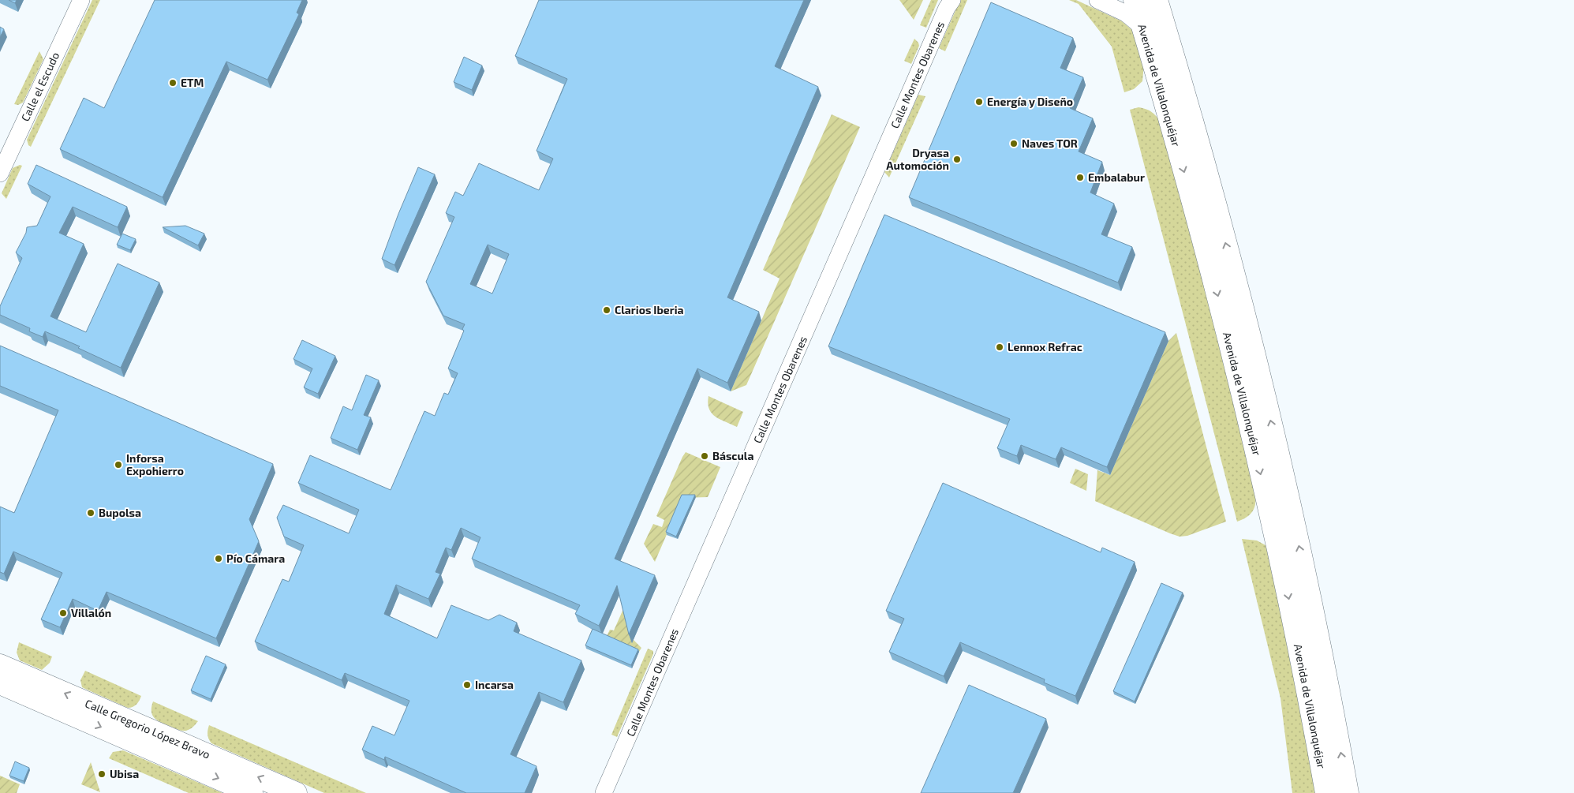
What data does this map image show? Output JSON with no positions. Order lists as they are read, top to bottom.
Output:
{
  "streets": {
    "street": [
      "Calle Montes Obarenes",
      "Avenida de Villalonquéjar",
      "Calle el Escudo",
      "Calle Gregorio López Bravo"
    ]
  },
  "places": [
    "ETM",
    "Energía y Diseño",
    "Naves TOR",
    "Dryasa Automoción",
    "Embalabur",
    "Clarios Iberia",
    "Lennox Refrac",
    "Báscula",
    "Inforsa Expohierro",
    "Bupolsa",
    "Pío Cámara",
    "Villalón",
    "Incarsa",
    "Ubisa"
  ]
}
